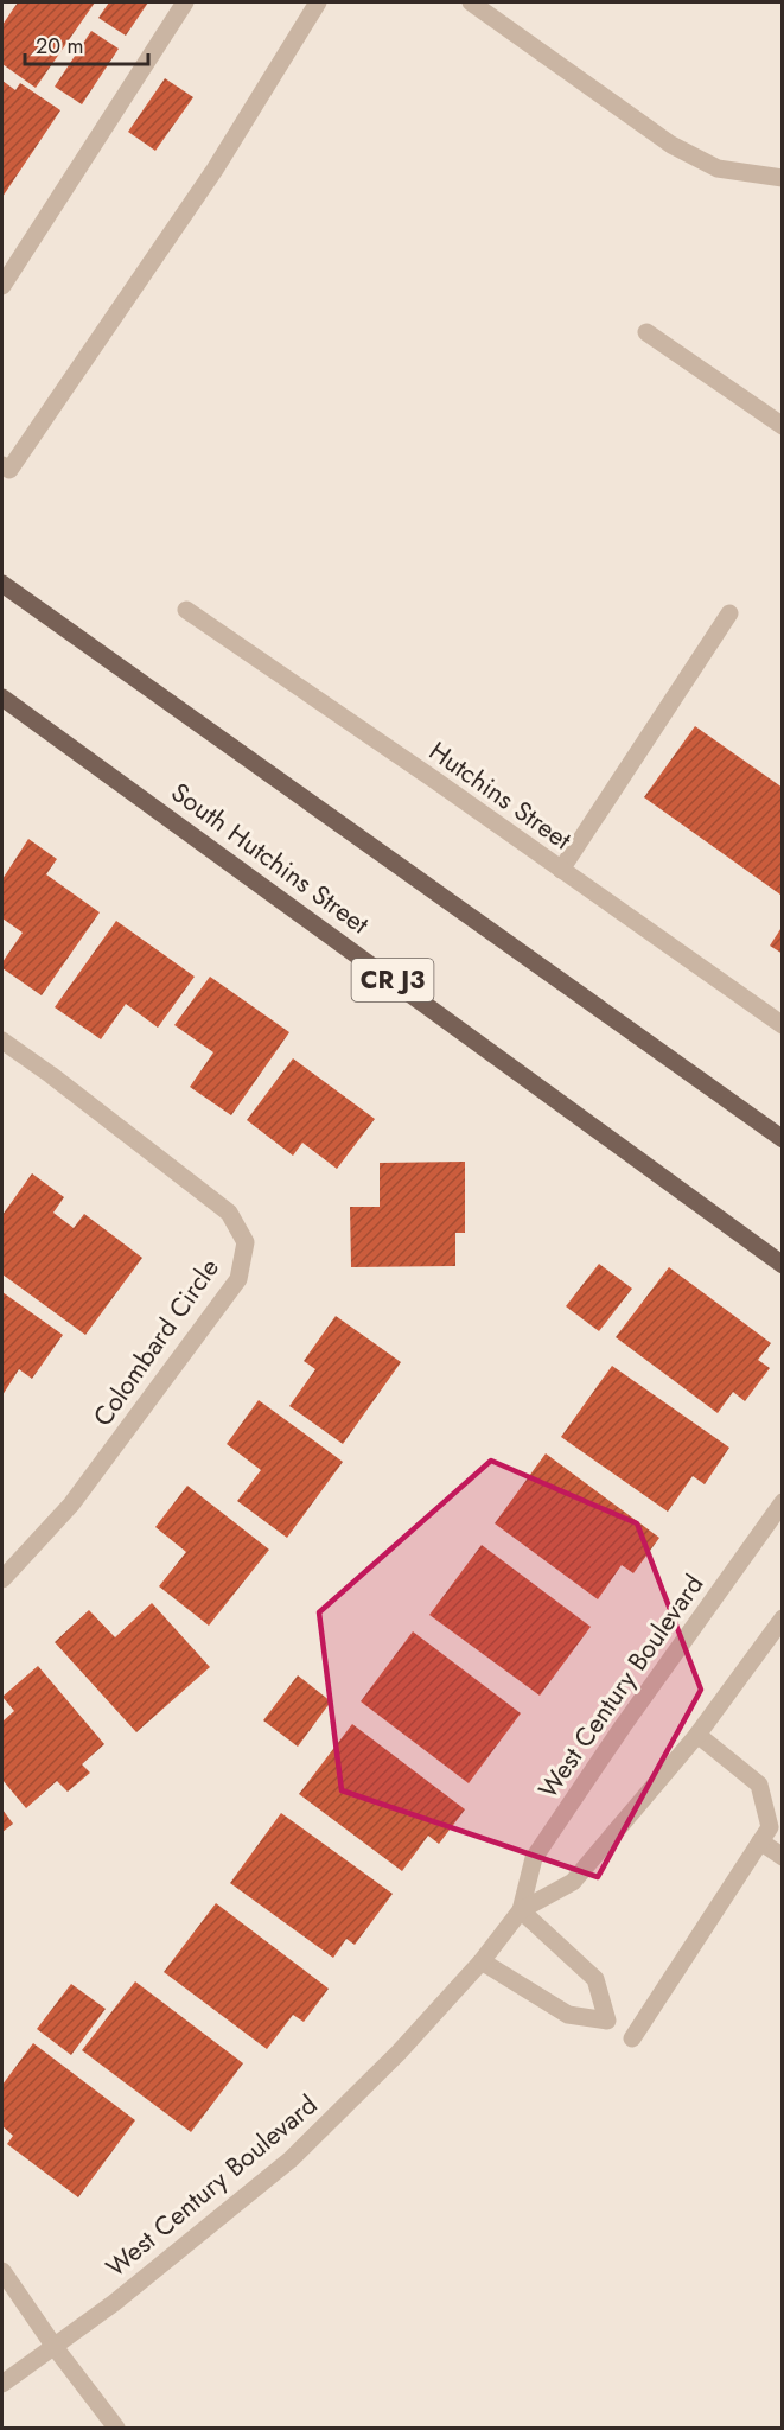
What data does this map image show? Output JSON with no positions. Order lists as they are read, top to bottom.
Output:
{
  "streets": {
    "main road": ["South Hutchins Street", "CR J3"],
    "street": ["Hutchins Street", "Colombard Circle", "West Century Boulevard"]
  },
  "scale_bar": "20 m"
}
